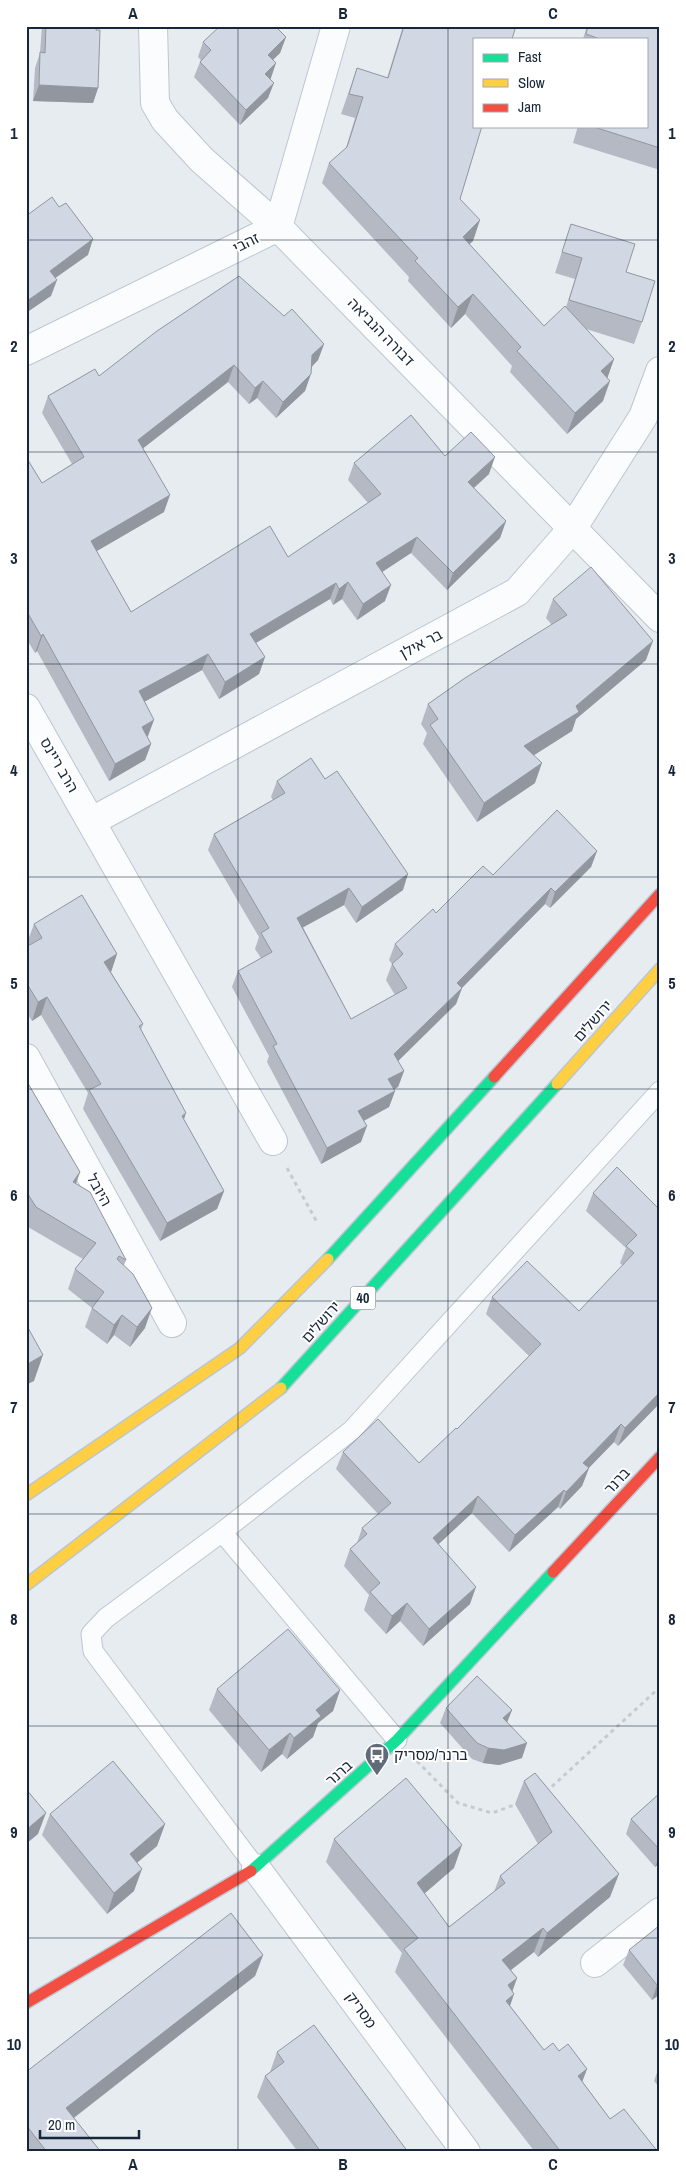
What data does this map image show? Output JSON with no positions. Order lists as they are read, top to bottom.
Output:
{
  "streets": {
    "main road": ["ירושלים", "40", "ברנר"],
    "street": [
      "זהבי",
      "דבורה הנביאה",
      "בר אילן",
      "הרב ריינס",
      "היובל",
      "מסריק"
    ]
  },
  "crossings": [
    ["זהבי", "דבורה הנביאה"],
    ["דבורה הנביאה", "בר אילן"],
    ["בר אילן", "הרב ריינס"],
    ["ברנר", "מסריק"]
  ],
  "places": {
    "bus stop": ["ברנר/מסריק"]
  },
  "legend": ["Fast", "Slow", "Jam"],
  "scale_bar": "20 m",
  "grid": {
    "columns": ["A", "B", "C"],
    "rows": [
      "1",
      "2",
      "3",
      "4",
      "5",
      "6",
      "7",
      "8",
      "9",
      "10"
    ]
  }
}
